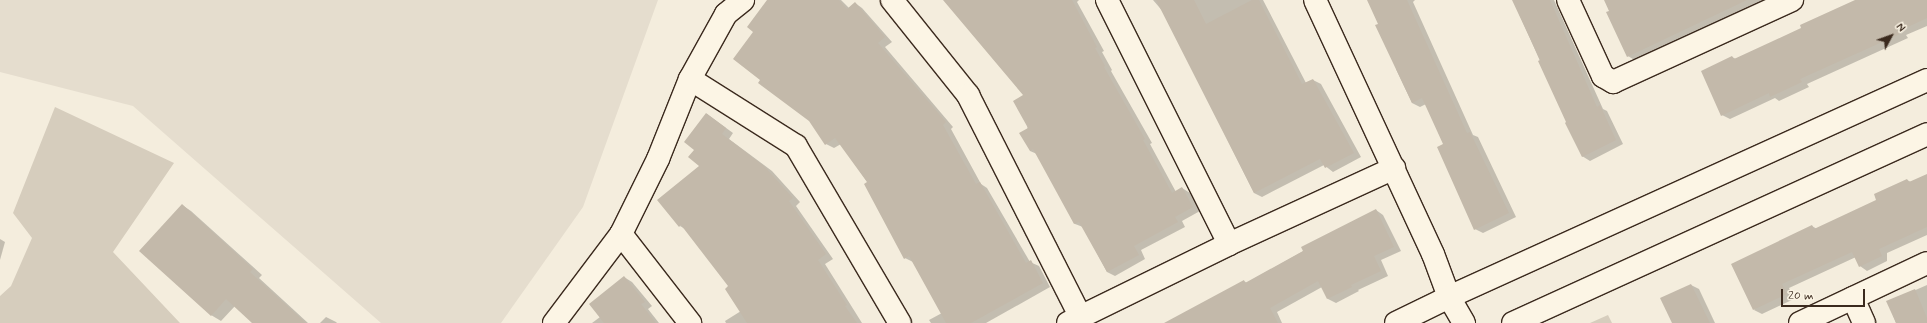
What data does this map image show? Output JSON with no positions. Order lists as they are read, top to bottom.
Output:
{
  "scale_bar": "20 m",
  "north": "top right"
}
